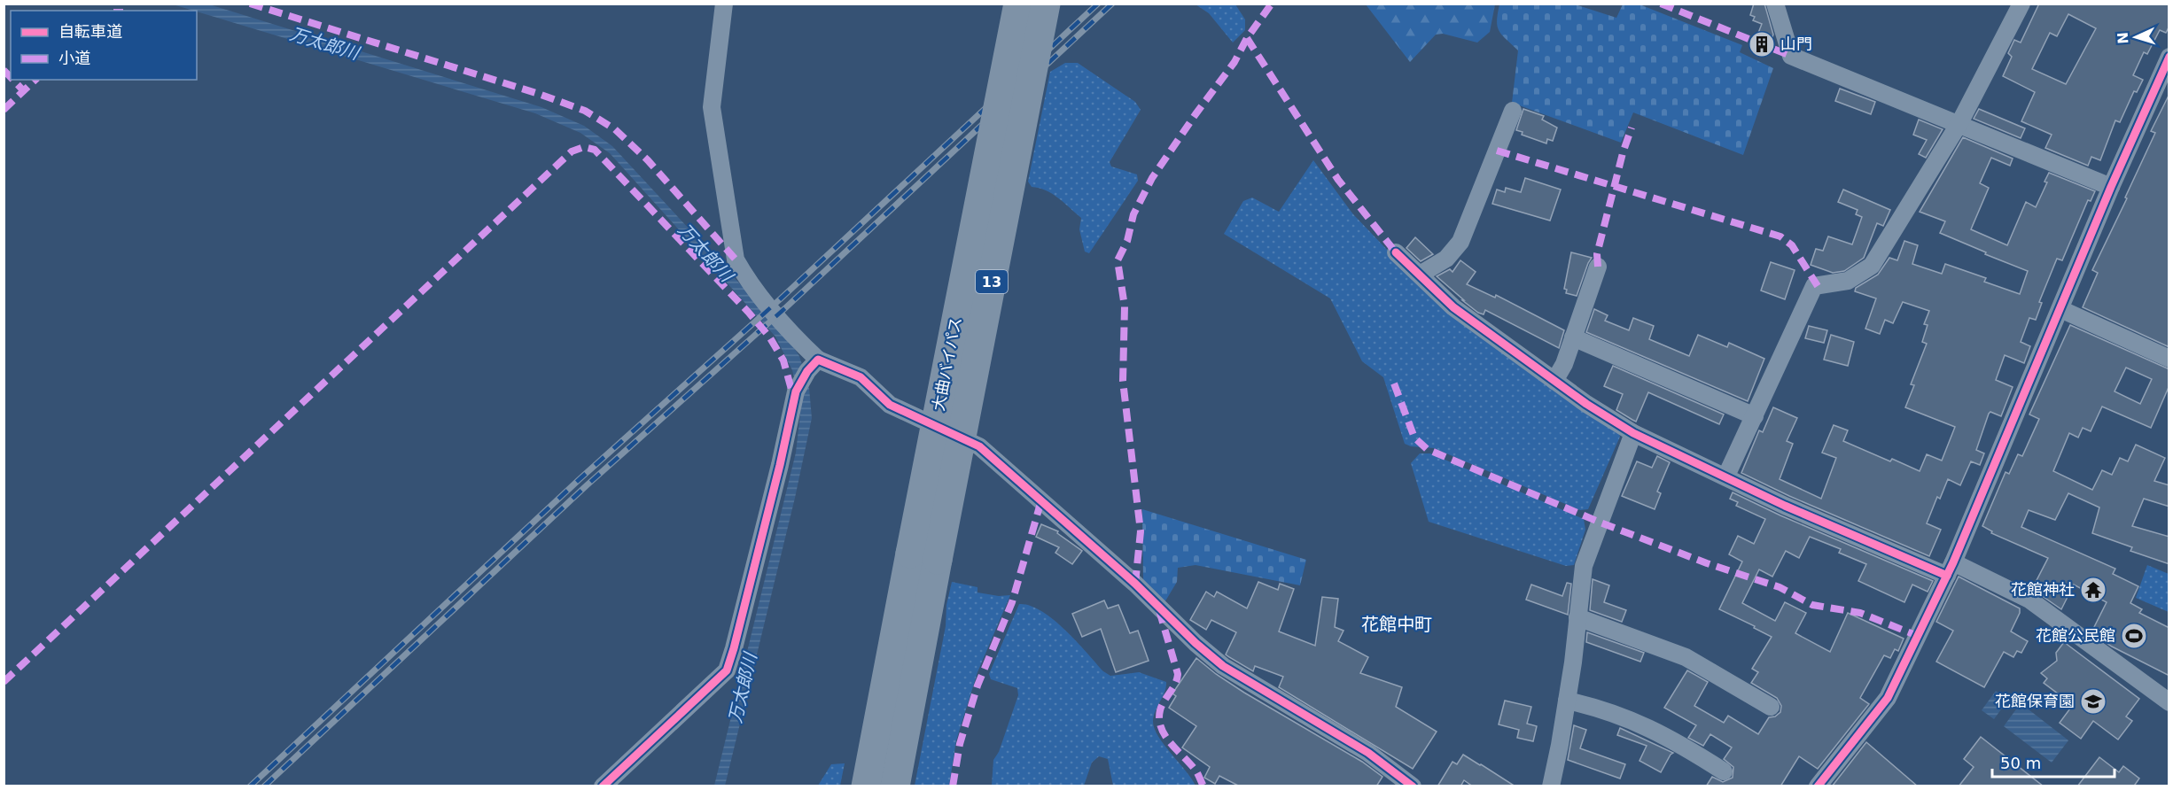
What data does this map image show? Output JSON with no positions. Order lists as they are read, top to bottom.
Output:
{
  "streets": {
    "highway": ["13", "大曲バイパス"]
  },
  "districts": ["花館中町"],
  "water": ["万太郎川"],
  "places": {
    "building": ["山門"],
    "temple": ["花館神社"],
    "sports": ["花館公民館"],
    "school or university": ["花館保育園"]
  },
  "legend": ["自転車道", "小道"],
  "scale_bar": "50 m",
  "north": "left"
}
